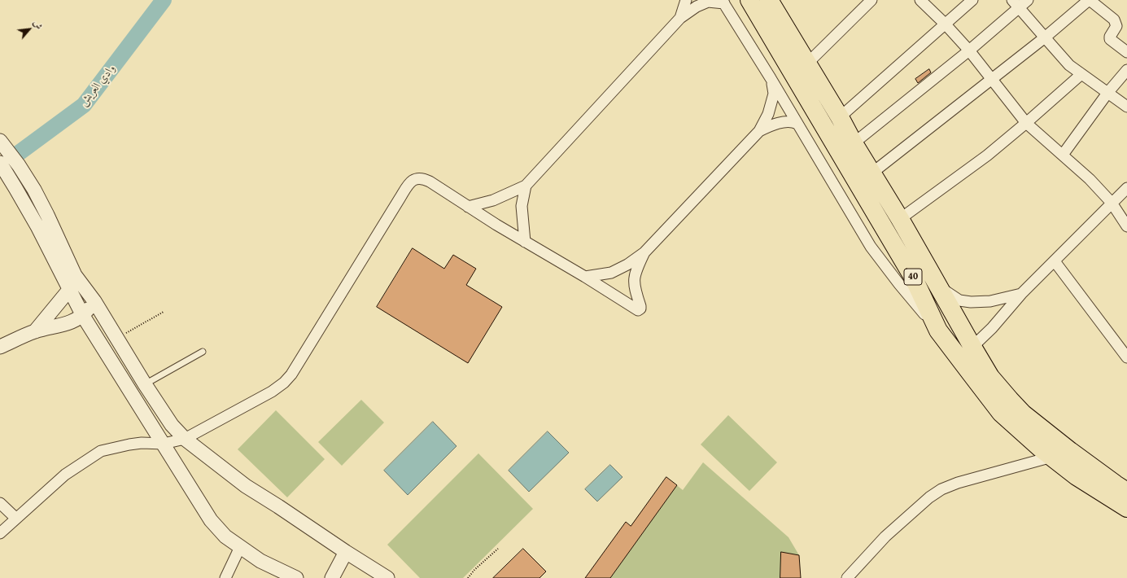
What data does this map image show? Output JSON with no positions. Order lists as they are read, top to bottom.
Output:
{
  "streets": {
    "highway": ["40"]
  },
  "water": ["وادي العريش"],
  "north": "top right"
}
